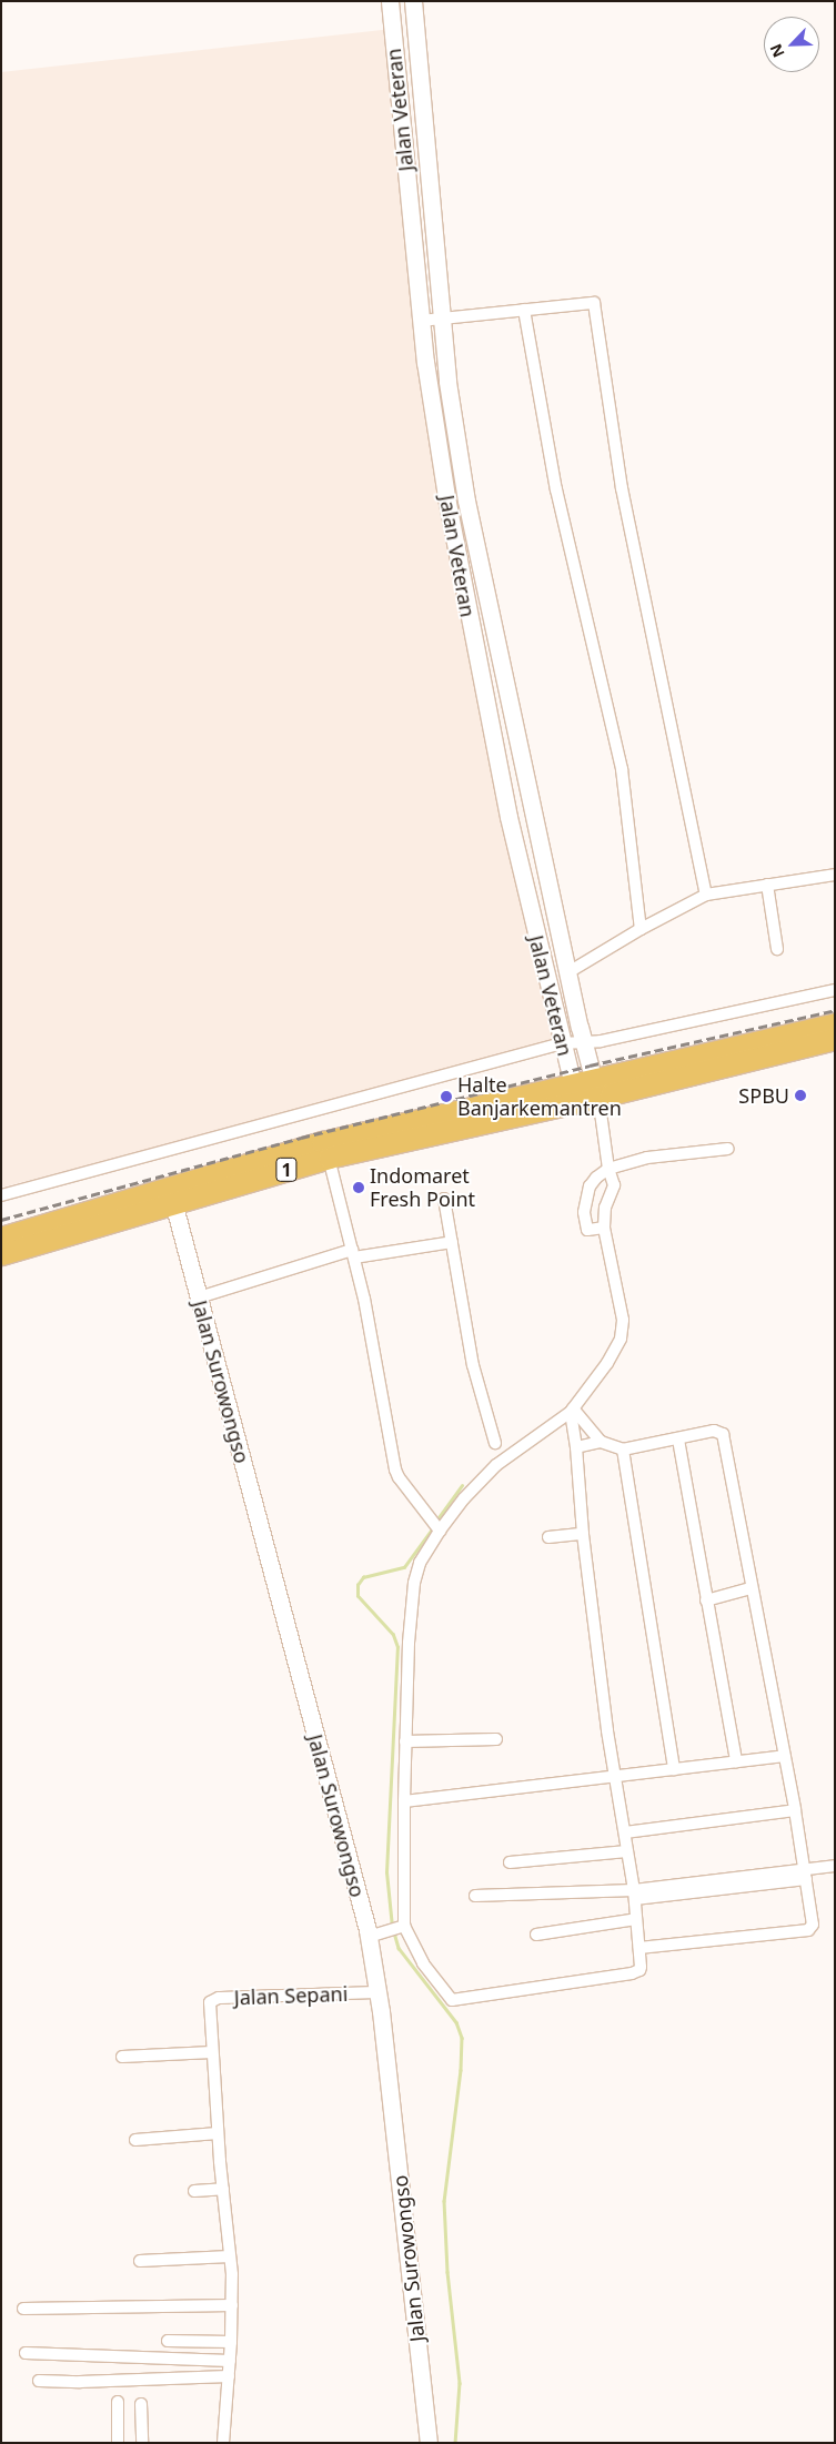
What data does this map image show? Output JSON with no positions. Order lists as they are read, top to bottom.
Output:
{
  "streets": {
    "highway": ["1"],
    "main road": ["Jalan Veteran", "Jalan Surowongso"],
    "street": ["Jalan Sepani"]
  },
  "crossings": [
    ["Jalan Veteran", "1"],
    ["1", "Jalan Surowongso"],
    ["Jalan Surowongso", "Jalan Sepani"]
  ],
  "places": ["SPBU", "Halte Banjarkemantren", "Indomaret Fresh Point"],
  "north": "bottom left"
}
